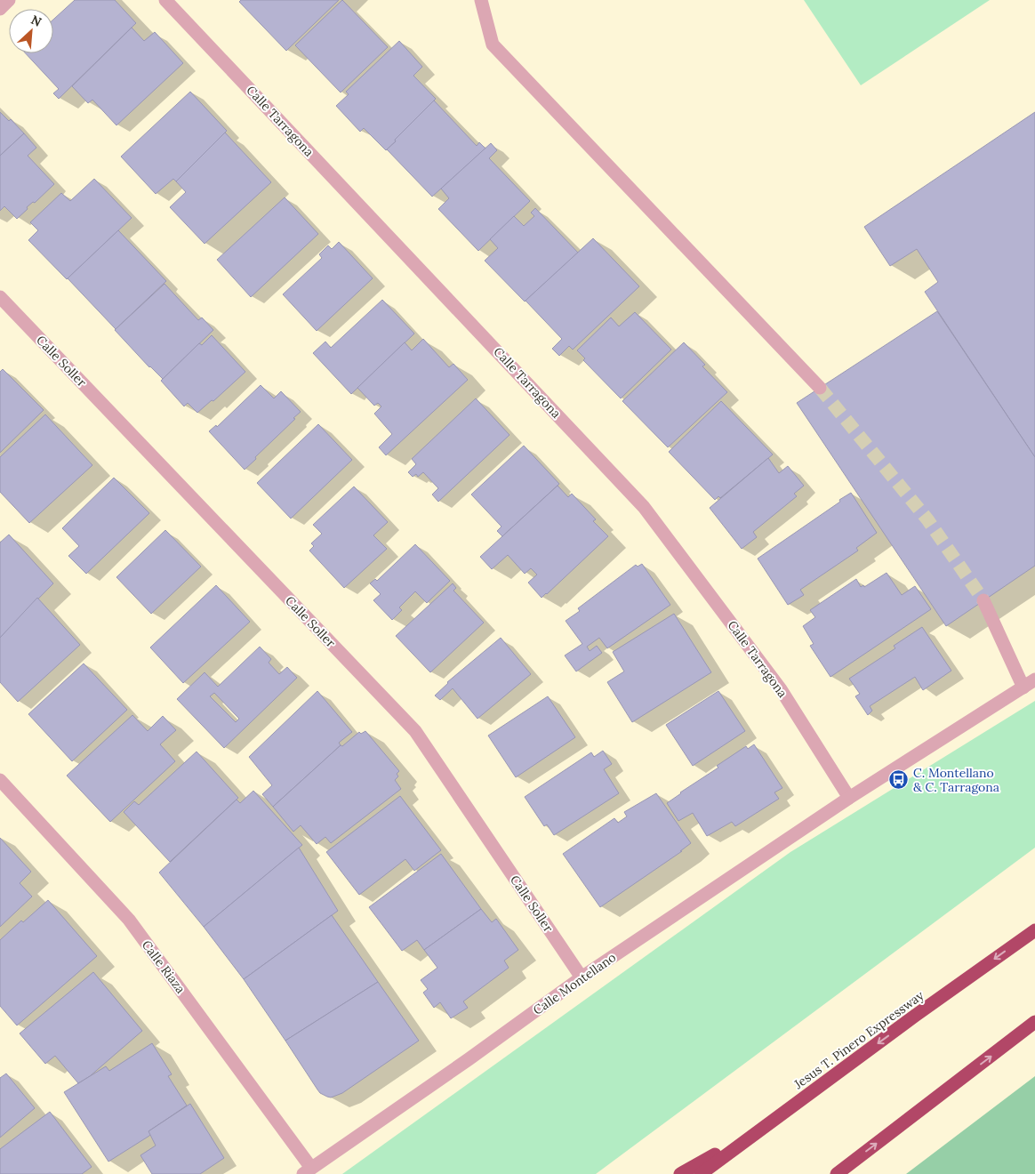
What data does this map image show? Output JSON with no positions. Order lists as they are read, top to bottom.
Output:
{
  "streets": {
    "highway": ["Jesus T. Pinero Expressway"],
    "street": [
      "Calle Tarragona",
      "Calle Soller",
      "Calle Riaza",
      "Calle Montellano"
    ]
  },
  "crossings": [
    ["Calle Tarragona", "Calle Montellano"],
    ["Calle Soller", "Calle Montellano"],
    ["Calle Riaza", "Calle Montellano"]
  ],
  "places": {
    "bus stop": ["C. Montellano & C. Tarragona"]
  },
  "north": "top right"
}
